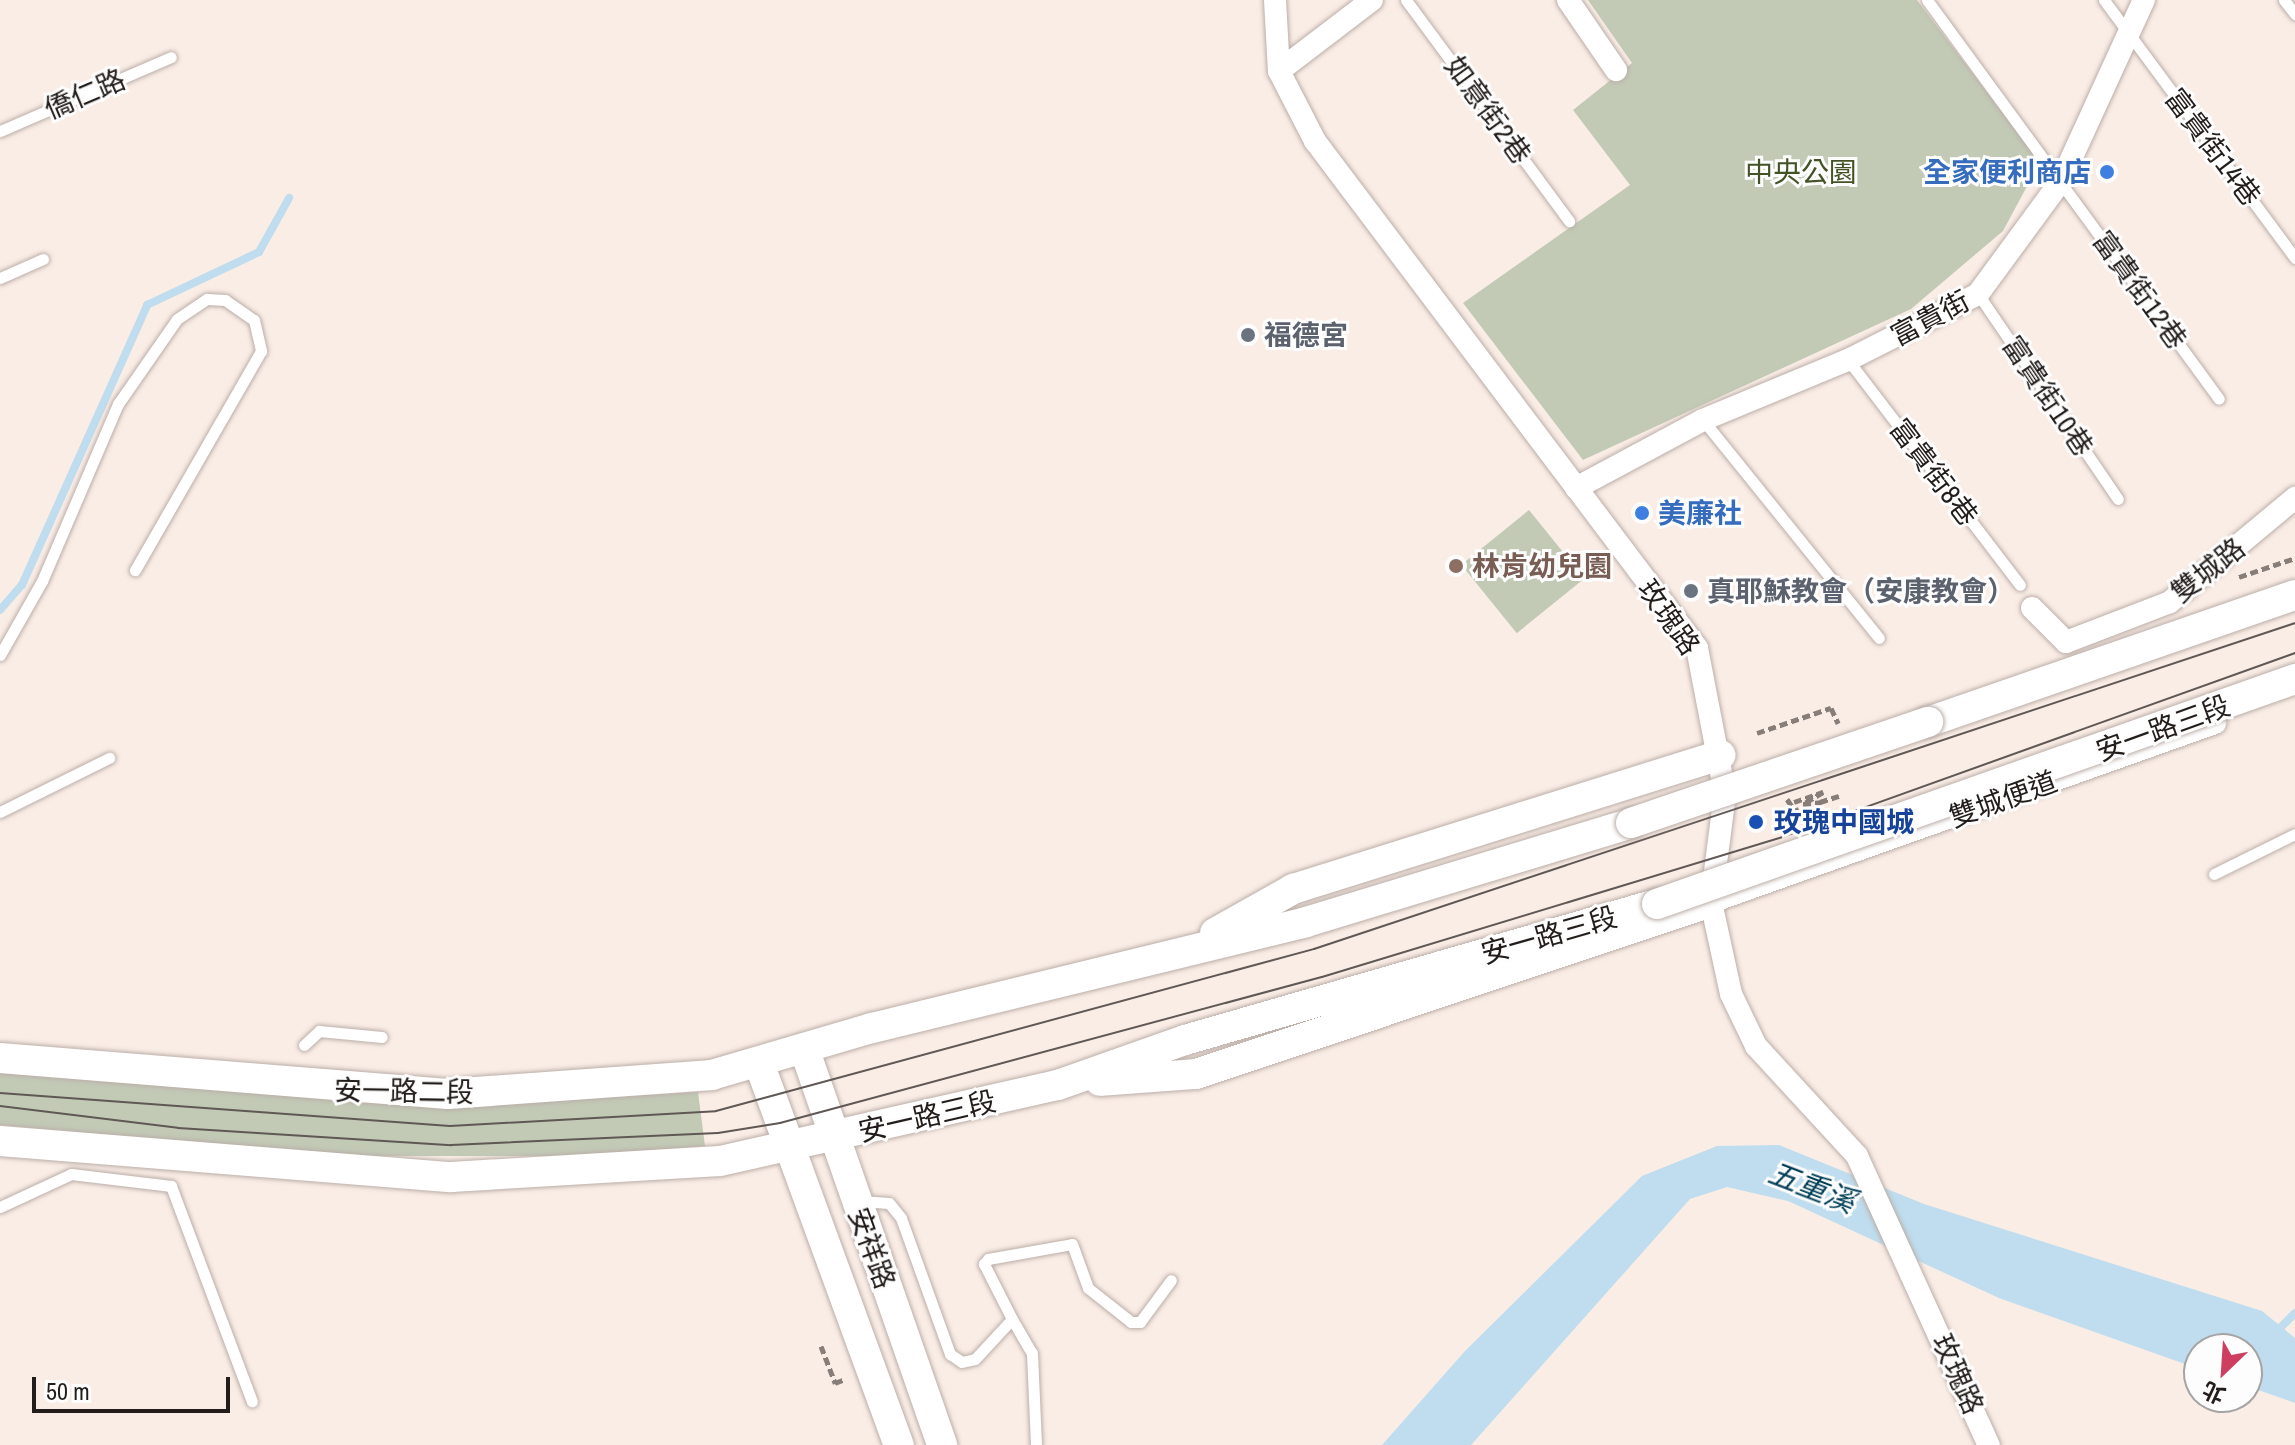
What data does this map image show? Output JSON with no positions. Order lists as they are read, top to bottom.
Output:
{
  "streets": {
    "street": [
      "富貴街",
      "雙城路",
      "玫瑰路",
      "安一路三段",
      "雙城便道",
      "安一路二段",
      "安祥路"
    ],
    "lane": [
      "僑仁路",
      "如意街2巷",
      "富貴街14巷",
      "富貴街12巷",
      "富貴街10巷",
      "富貴街8巷"
    ]
  },
  "crossings": [
    ["富貴街14巷", "富貴街"],
    ["富貴街12巷", "富貴街"],
    ["富貴街", "富貴街10巷"],
    ["富貴街", "富貴街8巷"],
    ["富貴街", "玫瑰路"],
    ["玫瑰路", "雙城便道"],
    ["安一路三段", "安祥路"],
    ["安一路二段", "安祥路"]
  ],
  "water": ["五重溪"],
  "parks": ["中央公園"],
  "places": [
    "全家便利商店",
    "福德宮",
    "美廉社",
    "林肯幼兒園",
    "真耶穌教會（安康教會）",
    "玫瑰中國城"
  ],
  "scale_bar": "50 m",
  "north": "bottom left"
}
